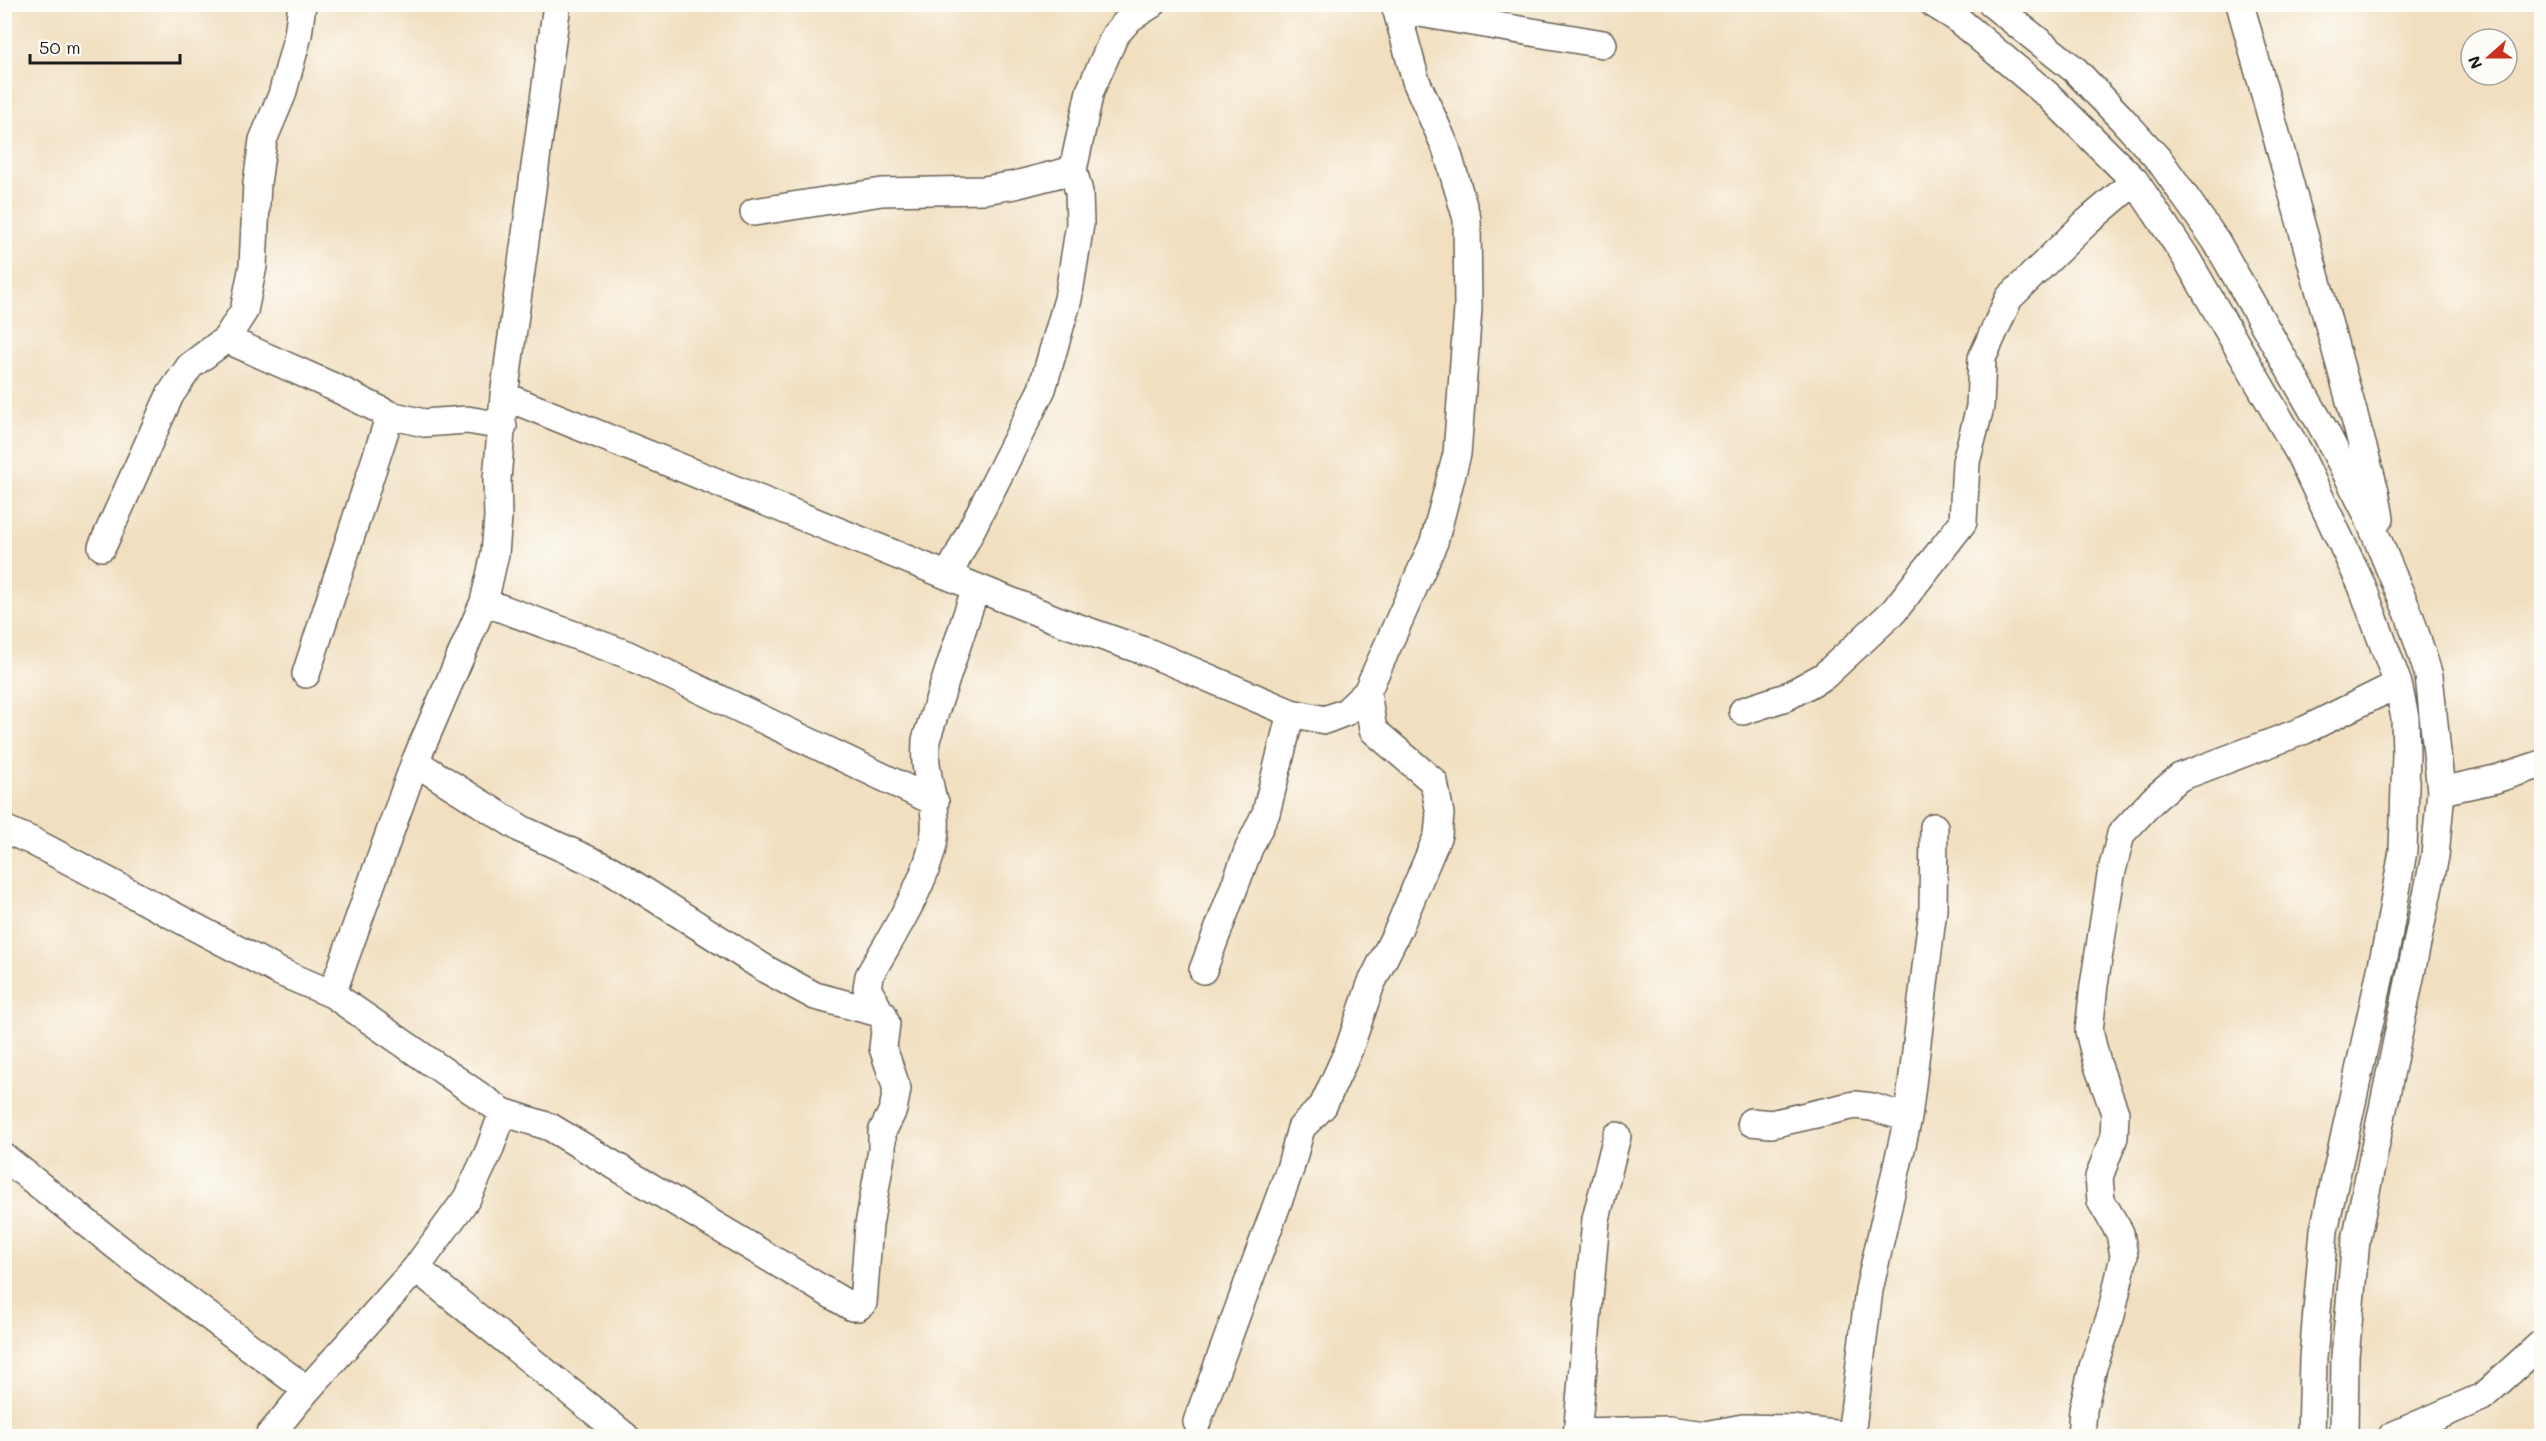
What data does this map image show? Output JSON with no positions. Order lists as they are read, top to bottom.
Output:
{
  "scale_bar": "50 m",
  "north": "left"
}
